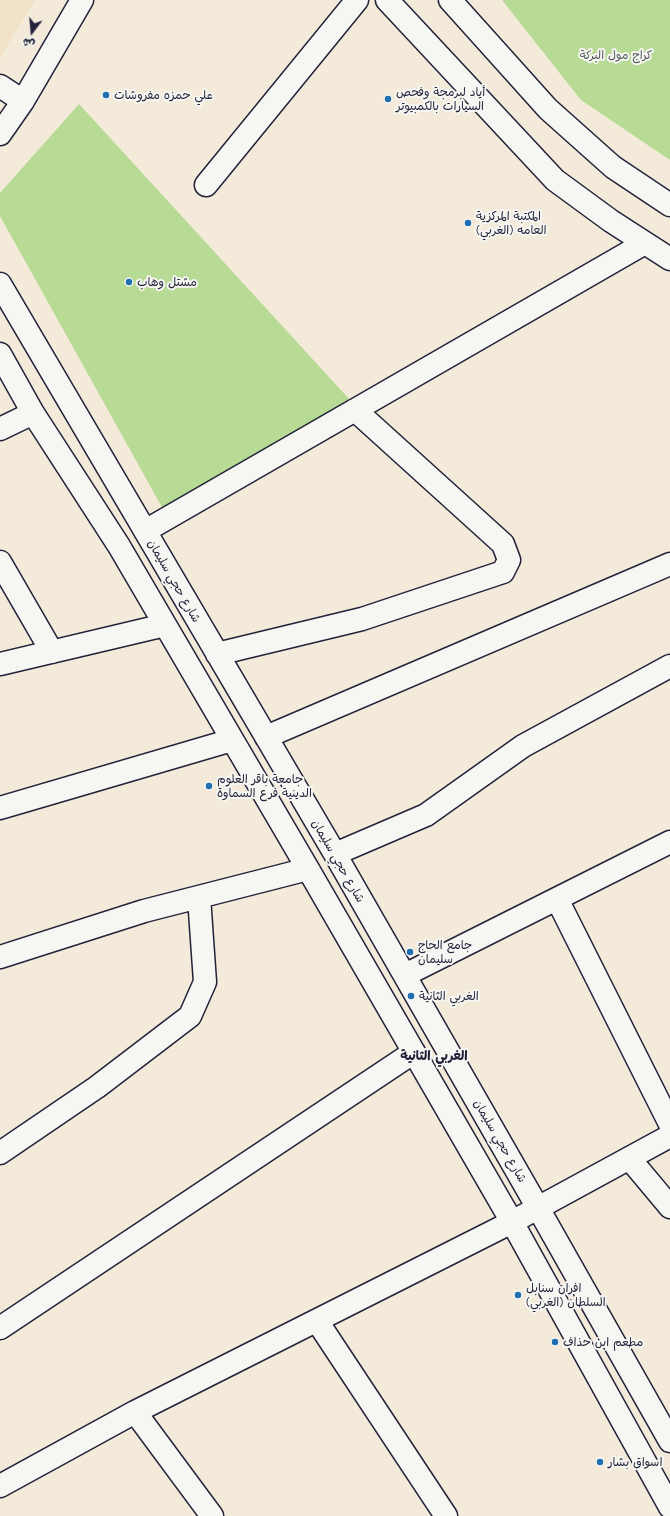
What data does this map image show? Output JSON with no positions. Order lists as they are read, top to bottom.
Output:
{
  "streets": {
    "street": ["شارع حجي سليمان"]
  },
  "districts": ["الغربي الثانية"],
  "parks": ["كراج مول البركة"],
  "places": [
    "علي حمزه مفروشات",
    "أياد لبرمجة وفحص السيارات بالكمبيوتر",
    "المكتبة المركزية العامه (الغربي)",
    "مشتل وهاب",
    "جامعة باقر العلوم الدينية فرع السماوة",
    "جامع الحاج سليمان",
    "الغربي الثانية",
    "افران سنابل السلطان (الغربي)",
    "مطعم ابن حذاف",
    "اسواق بشار"
  ],
  "north": "bottom"
}
